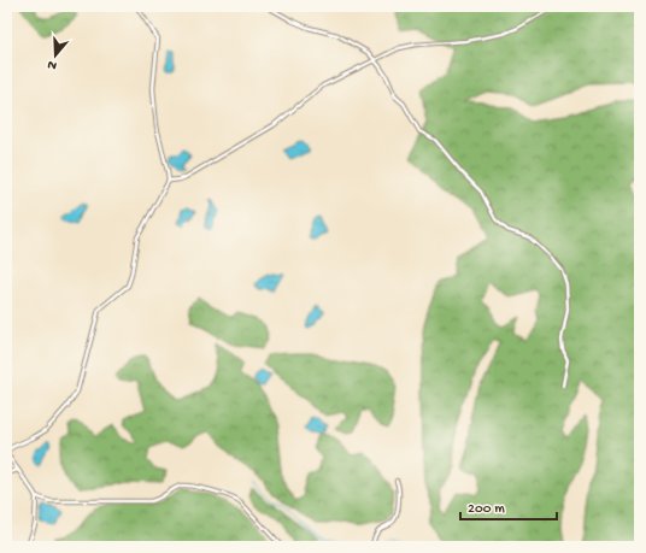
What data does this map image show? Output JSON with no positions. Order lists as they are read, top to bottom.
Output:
{
  "scale_bar": "200 m",
  "north": "bottom"
}
